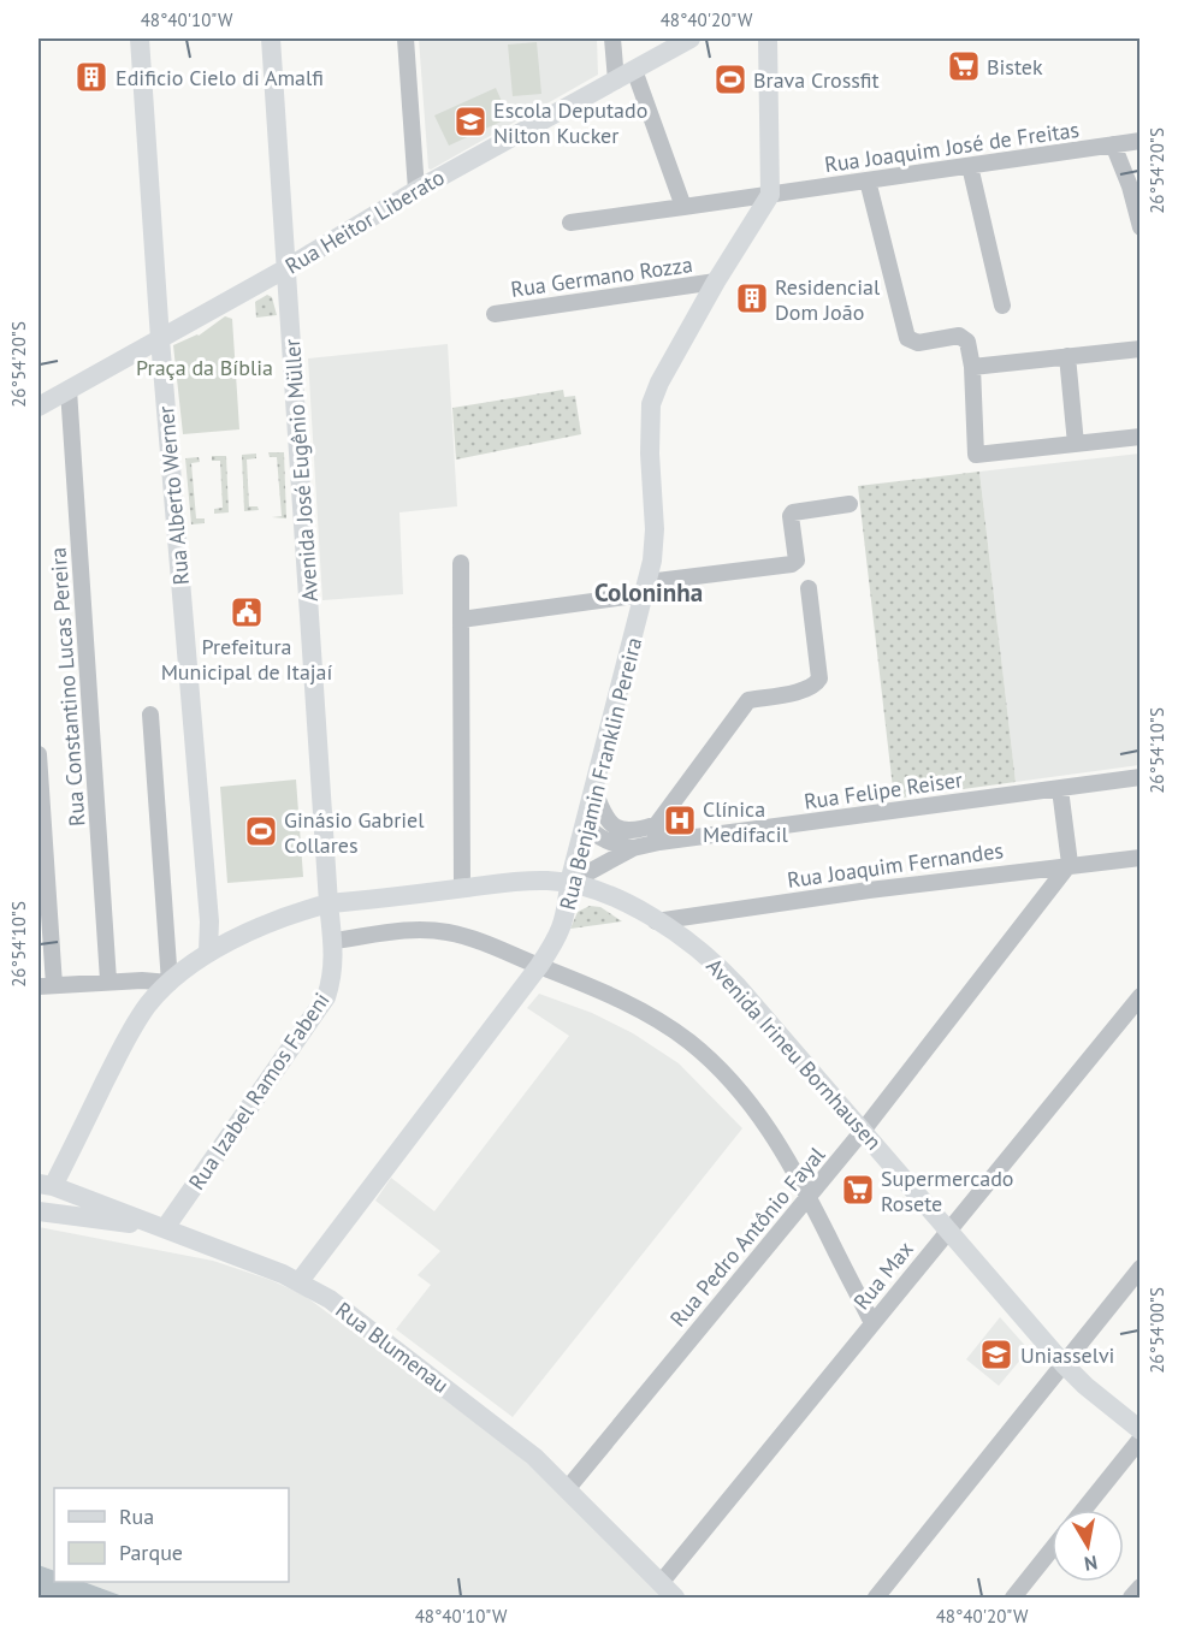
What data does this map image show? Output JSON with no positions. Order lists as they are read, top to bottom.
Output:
{
  "streets": {
    "main road": [
      "Rua Heitor Liberato",
      "Avenida José Eugênio Müller",
      "Rua Alberto Werner",
      "Rua Benjamin Franklin Pereira",
      "Avenida Irineu Bornhausen",
      "Rua Izabel Ramos Fabeni",
      "Rua Blumenau"
    ],
    "street": [
      "Rua Joaquim José de Freitas",
      "Rua Germano Rozza",
      "Rua Constantino Lucas Pereira",
      "Rua Felipe Reiser",
      "Rua Joaquim Fernandes",
      "Rua Pedro Antônio Fayal",
      "Rua Max"
    ]
  },
  "crossings": [
    ["Rua Joaquim José de Freitas", "Rua Benjamin Franklin Pereira"],
    ["Rua Heitor Liberato", "Avenida José Eugênio Müller"],
    ["Rua Heitor Liberato", "Rua Alberto Werner"],
    ["Rua Heitor Liberato", "Rua Constantino Lucas Pereira"],
    ["Rua Germano Rozza", "Rua Benjamin Franklin Pereira"],
    ["Avenida José Eugênio Müller", "Avenida Irineu Bornhausen"],
    ["Avenida José Eugênio Müller", "Rua Izabel Ramos Fabeni"],
    ["Rua Alberto Werner", "Avenida Irineu Bornhausen"],
    ["Rua Benjamin Franklin Pereira", "Rua Felipe Reiser"],
    ["Rua Benjamin Franklin Pereira", "Avenida Irineu Bornhausen"],
    ["Rua Benjamin Franklin Pereira", "Rua Blumenau"],
    ["Rua Felipe Reiser", "Avenida Irineu Bornhausen"],
    ["Rua Joaquim Fernandes", "Avenida Irineu Bornhausen"],
    ["Rua Joaquim Fernandes", "Rua Pedro Antônio Fayal"],
    ["Avenida Irineu Bornhausen", "Rua Izabel Ramos Fabeni"],
    ["Avenida Irineu Bornhausen", "Rua Pedro Antônio Fayal"],
    ["Avenida Irineu Bornhausen", "Rua Max"],
    ["Avenida Irineu Bornhausen", "Rua Blumenau"],
    ["Rua Izabel Ramos Fabeni", "Rua Blumenau"],
    ["Rua Pedro Antônio Fayal", "Rua Blumenau"],
    ["Rua Max", "Rua Blumenau"]
  ],
  "districts": ["Coloninha"],
  "parks": ["Praça da Bíblia"],
  "places": {
    "supermarket": ["Bistek", "Supermercado Rosete"],
    "building": ["Edificio Cielo di Amalfi", "Residencial Dom João"],
    "sports": ["Brava Crossfit", "Ginásio Gabriel Collares"],
    "school or university": ["Escola Deputado Nilton Kucker", "Uniasselvi"],
    "public building": ["Prefeitura Municipal de Itajaí"],
    "hospital": ["Clínica Medifacil"]
  },
  "legend": ["Rua", "Parque"],
  "north": "bottom",
  "coordinates": [
    "48°40'10\"W",
    "48°40'20\"W",
    "26°54'20\"S",
    "26°54'10\"S",
    "26°54'00\"S"
  ]
}
